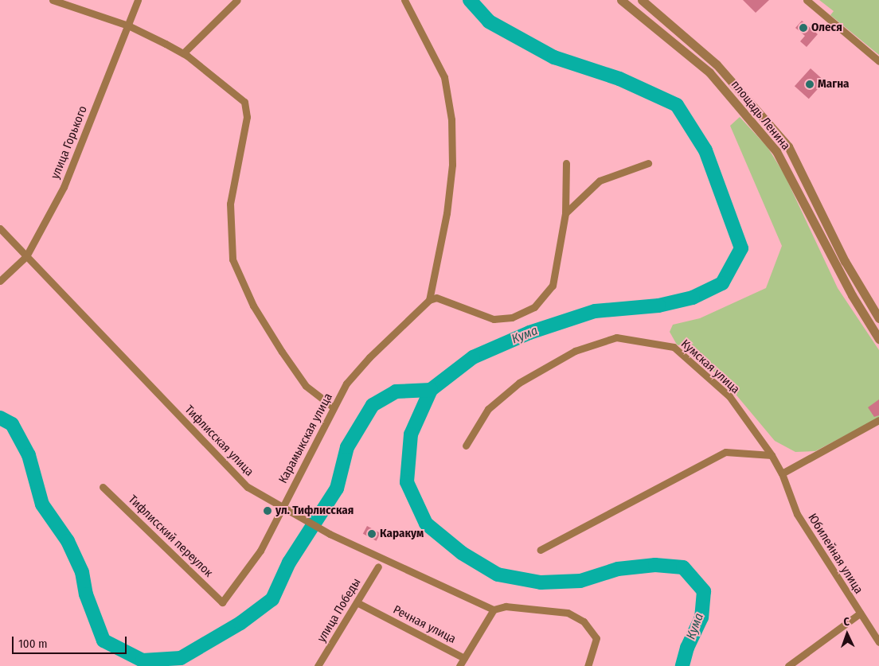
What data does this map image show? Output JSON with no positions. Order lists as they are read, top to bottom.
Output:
{
  "streets": {
    "street": [
      "площадь Ленина",
      "улица Горького",
      "Кумская улица",
      "Карамыкская улица",
      "Тифлисская улица",
      "Тифлисский переулок",
      "Юбилейная улица",
      "улица Победы",
      "Речная улица"
    ]
  },
  "crossings": [
    ["улица Горького", "Тифлисская улица"],
    ["Кумская улица", "Юбилейная улица"],
    ["Карамыкская улица", "Тифлисская улица"],
    ["Карамыкская улица", "Тифлисский переулок"],
    ["Тифлисская улица", "Речная улица"],
    ["улица Победы", "Речная улица"]
  ],
  "water": ["Кума"],
  "places": [
    "Олеся",
    "Магна",
    "ул. Тифлисская",
    "Каракум"
  ],
  "scale_bar": "100 m",
  "north": "top"
}
